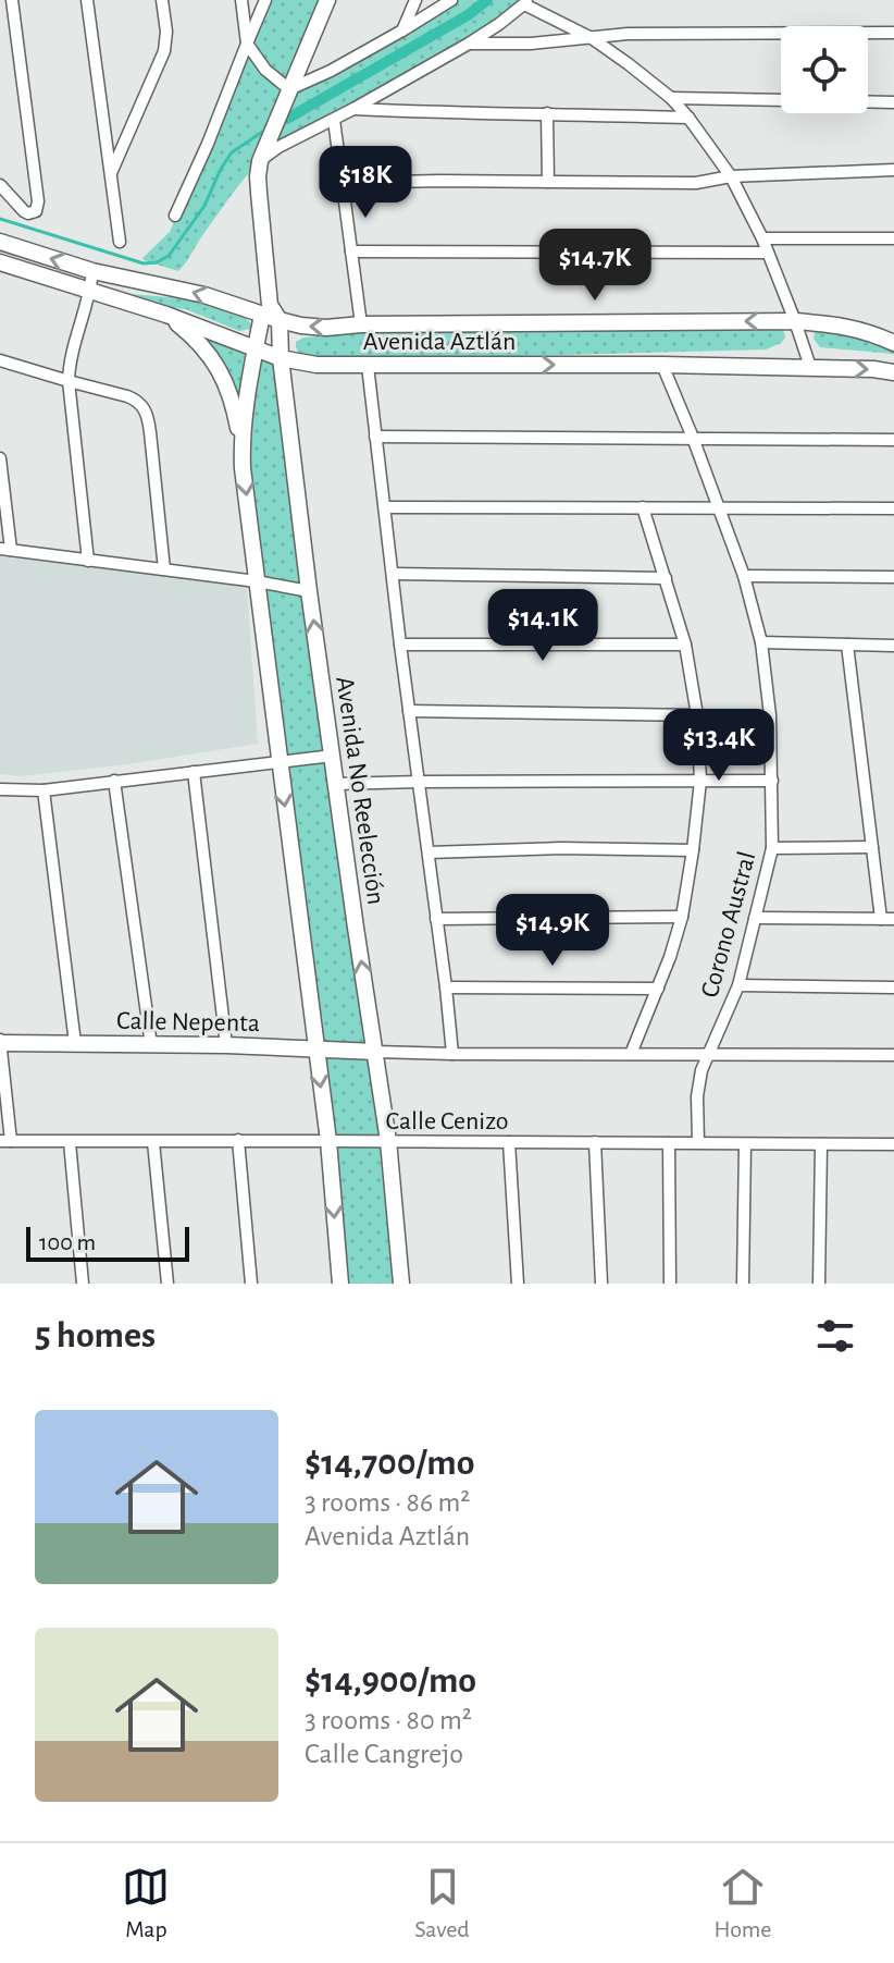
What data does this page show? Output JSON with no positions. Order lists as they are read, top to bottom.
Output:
{
  "streets": {
    "main road": ["Avenida Aztlán", "Avenida No Reelección", "Calle Nepenta"],
    "street": ["Corono Austral", "Calle Cenizo"]
  },
  "crossings": [
    ["Avenida Aztlán", "Avenida No Reelección"],
    ["Avenida Aztlán", "Corono Austral"],
    ["Avenida No Reelección", "Calle Nepenta"],
    ["Avenida No Reelección", "Calle Cenizo"],
    ["Corono Austral", "Calle Cenizo"]
  ],
  "scale_bar": "100 m",
  "page": {
    "price": [
      "$18K",
      "$14.7K",
      "$14.1K",
      "$13.4K",
      "$14.9K"
    ],
    "scale": "100 m",
    "heading": "5 homes",
    "list": [
      {
        "name": "$14,700/mo",
        "note": "3 rooms · 86 m² · Avenida Aztlán"
      },
      {
        "name": "$14,900/mo",
        "note": "3 rooms · 80 m² · Calle Cangrejo"
      }
    ],
    "tabs": ["Map", "Saved", "Home"]
  }
}
